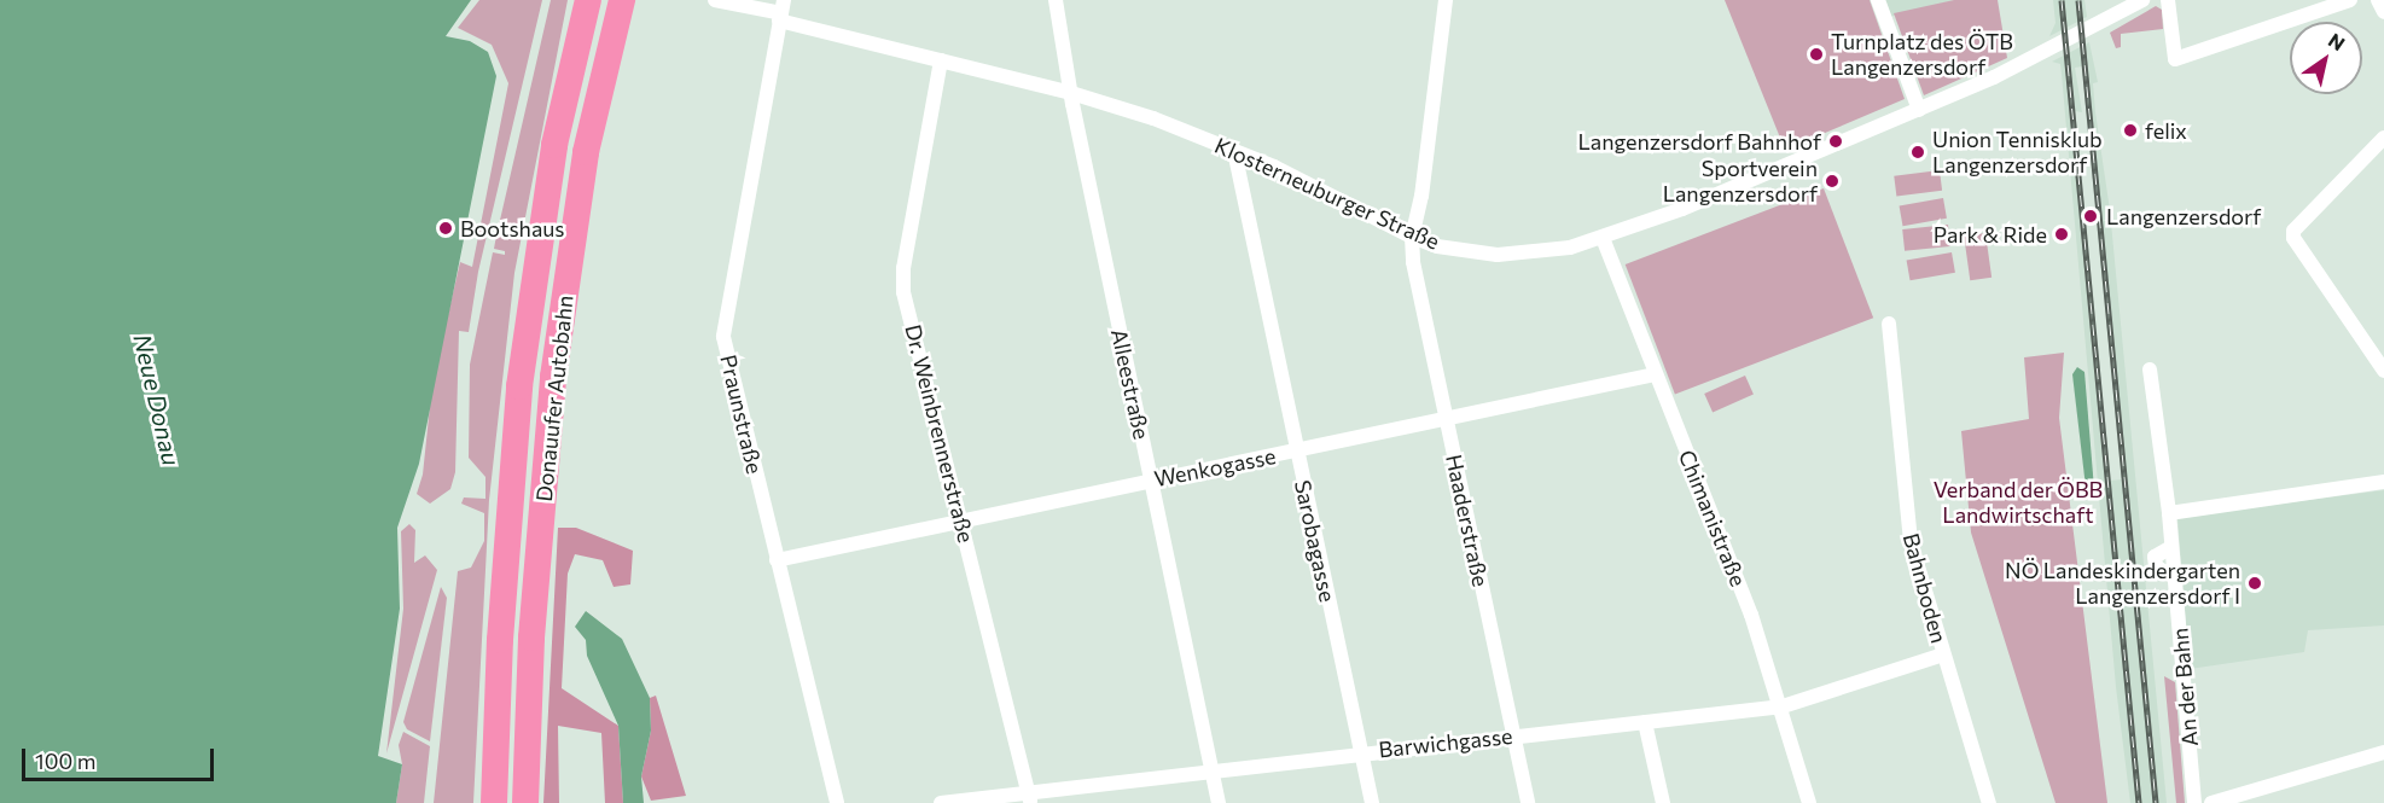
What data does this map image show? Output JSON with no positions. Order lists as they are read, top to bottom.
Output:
{
  "streets": {
    "highway": ["Donauufer Autobahn"],
    "street": [
      "Klosterneuburger Straße",
      "Alleestraße",
      "Praunstraße",
      "Dr. Weinbrennerstraße",
      "Wenkogasse",
      "Chimanistraße",
      "Haaderstraße",
      "Sarobagasse",
      "Bahnboden",
      "An der Bahn",
      "Barwichgasse"
    ]
  },
  "crossings": [
    ["Klosterneuburger Straße", "Alleestraße"],
    ["Klosterneuburger Straße", "Praunstraße"],
    ["Klosterneuburger Straße", "Dr. Weinbrennerstraße"],
    ["Klosterneuburger Straße", "Chimanistraße"],
    ["Klosterneuburger Straße", "Haaderstraße"],
    ["Klosterneuburger Straße", "Sarobagasse"],
    ["Alleestraße", "Wenkogasse"],
    ["Alleestraße", "Barwichgasse"],
    ["Praunstraße", "Wenkogasse"],
    ["Dr. Weinbrennerstraße", "Wenkogasse"],
    ["Dr. Weinbrennerstraße", "Barwichgasse"],
    ["Wenkogasse", "Chimanistraße"],
    ["Wenkogasse", "Haaderstraße"],
    ["Wenkogasse", "Sarobagasse"],
    ["Chimanistraße", "Barwichgasse"],
    ["Haaderstraße", "Barwichgasse"],
    ["Sarobagasse", "Barwichgasse"],
    ["Bahnboden", "Barwichgasse"]
  ],
  "water": ["Neue Donau"],
  "parks": ["Verband der ÖBB Landwirtschaft"],
  "places": [
    "Turnplatz des ÖTB Langenzersdorf",
    "felix",
    "Langenzersdorf Bahnhof",
    "Union Tennisklub Langenzersdorf",
    "Sportverein Langenzersdorf",
    "Langenzersdorf",
    "Bootshaus",
    "Park & Ride",
    "NÖ Landeskindergarten Langenzersdorf I"
  ],
  "scale_bar": "100 m",
  "north": "top right"
}
